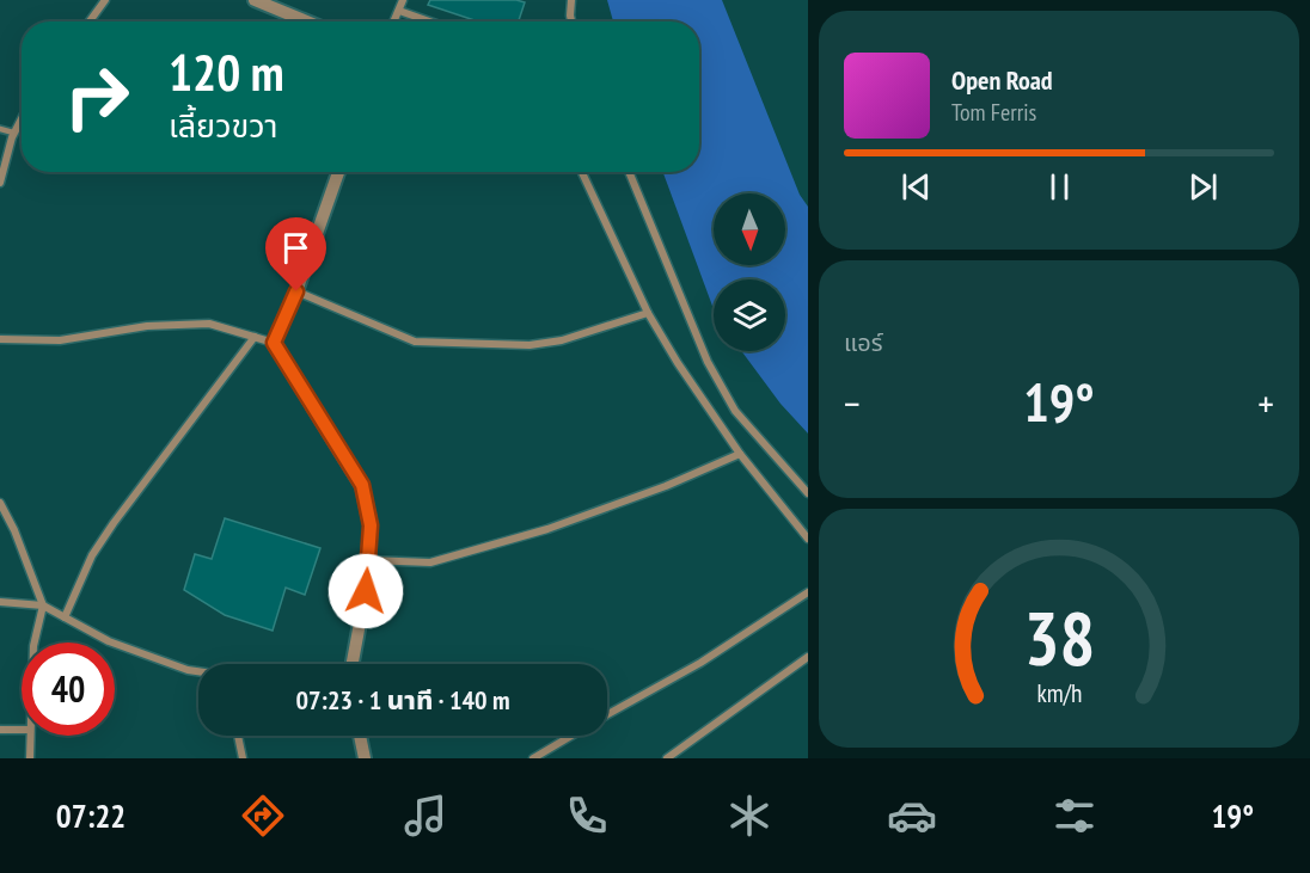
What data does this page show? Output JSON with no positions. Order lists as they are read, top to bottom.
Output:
{
  "north": "bottom",
  "page": {
    "turn": ["120 m", "เลี้ยวขวา"],
    "song": ["Open Road", "Tom Ferris"],
    "tile": "แอร์",
    "heat": ["−", "19°", "+"],
    "limit": "40",
    "trip": "07:23 · 1 นาที · 140 m",
    "tabs": ["07:22", "19°"],
    "gauge": ["38", "km/h"]
  }
}
